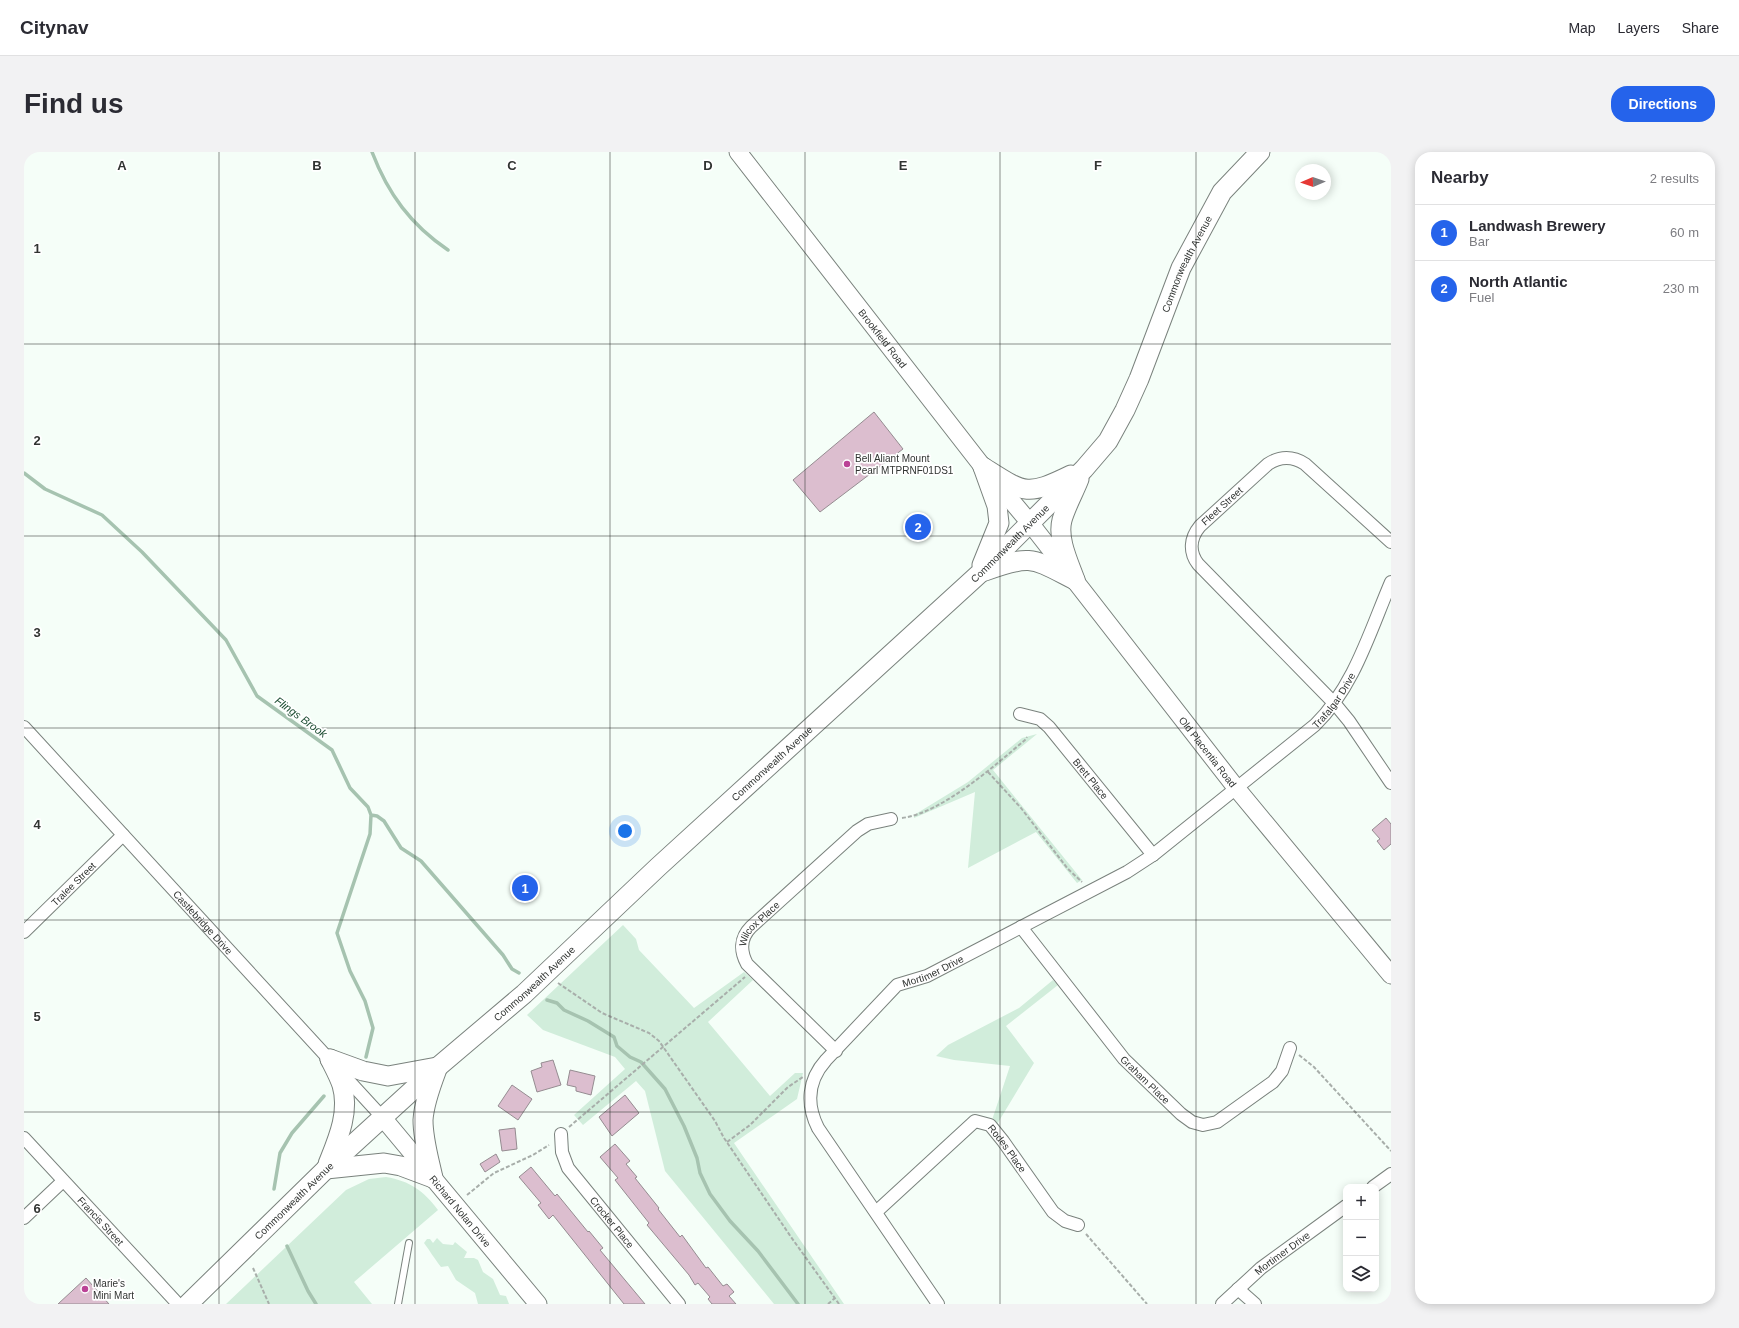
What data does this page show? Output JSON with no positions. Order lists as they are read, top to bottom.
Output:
{
  "streets": {
    "main road": [
      "Commonwealth Avenue",
      "Brookfield Road",
      "Old Placentia Road",
      "Richard Nolan Drive"
    ],
    "street": [
      "Fleet Street",
      "Trafalgar Drive",
      "Brett Place",
      "Tralee Street",
      "Castlebridge Drive",
      "Wilcox Place",
      "Mortimer Drive",
      "Graham Place",
      "Rodes Place",
      "Francis Street",
      "Crocker Place"
    ]
  },
  "crossings": [
    ["Commonwealth Avenue", "Brookfield Road"],
    ["Commonwealth Avenue", "Old Placentia Road"],
    ["Commonwealth Avenue", "Castlebridge Drive"],
    ["Commonwealth Avenue", "Richard Nolan Drive"],
    ["Brookfield Road", "Old Placentia Road"],
    ["Fleet Street", "Trafalgar Drive"],
    ["Trafalgar Drive", "Old Placentia Road"],
    ["Trafalgar Drive", "Mortimer Drive"],
    ["Old Placentia Road", "Mortimer Drive"],
    ["Brett Place", "Mortimer Drive"],
    ["Tralee Street", "Castlebridge Drive"],
    ["Castlebridge Drive", "Richard Nolan Drive"],
    ["Wilcox Place", "Mortimer Drive"],
    ["Mortimer Drive", "Graham Place"],
    ["Mortimer Drive", "Rodes Place"]
  ],
  "water": ["Flings Brook"],
  "places": ["Bell Aliant Mount Pearl MTPRNF01DS1", "Marie's Mini Mart"],
  "north": "left",
  "page": {
    "header": "Citynav",
    "nav": ["Map", "Layers", "Share"],
    "buttons": "Directions",
    "title": "Find us",
    "heading": ["Nearby", "2 results"],
    "list": [
      {
        "mark": "1",
        "name": "Landwash Brewery",
        "note": "Bar",
        "value": "60 m"
      },
      {
        "mark": "2",
        "name": "North Atlantic",
        "note": "Fuel",
        "value": "230 m"
      }
    ],
    "pins": ["2", "1"],
    "map_buttons": ["+", "−"]
  },
  "grid": {
    "columns": [
      "A",
      "B",
      "C",
      "D",
      "E",
      "F"
    ],
    "rows": [
      "1",
      "2",
      "3",
      "4",
      "5",
      "6"
    ]
  }
}
